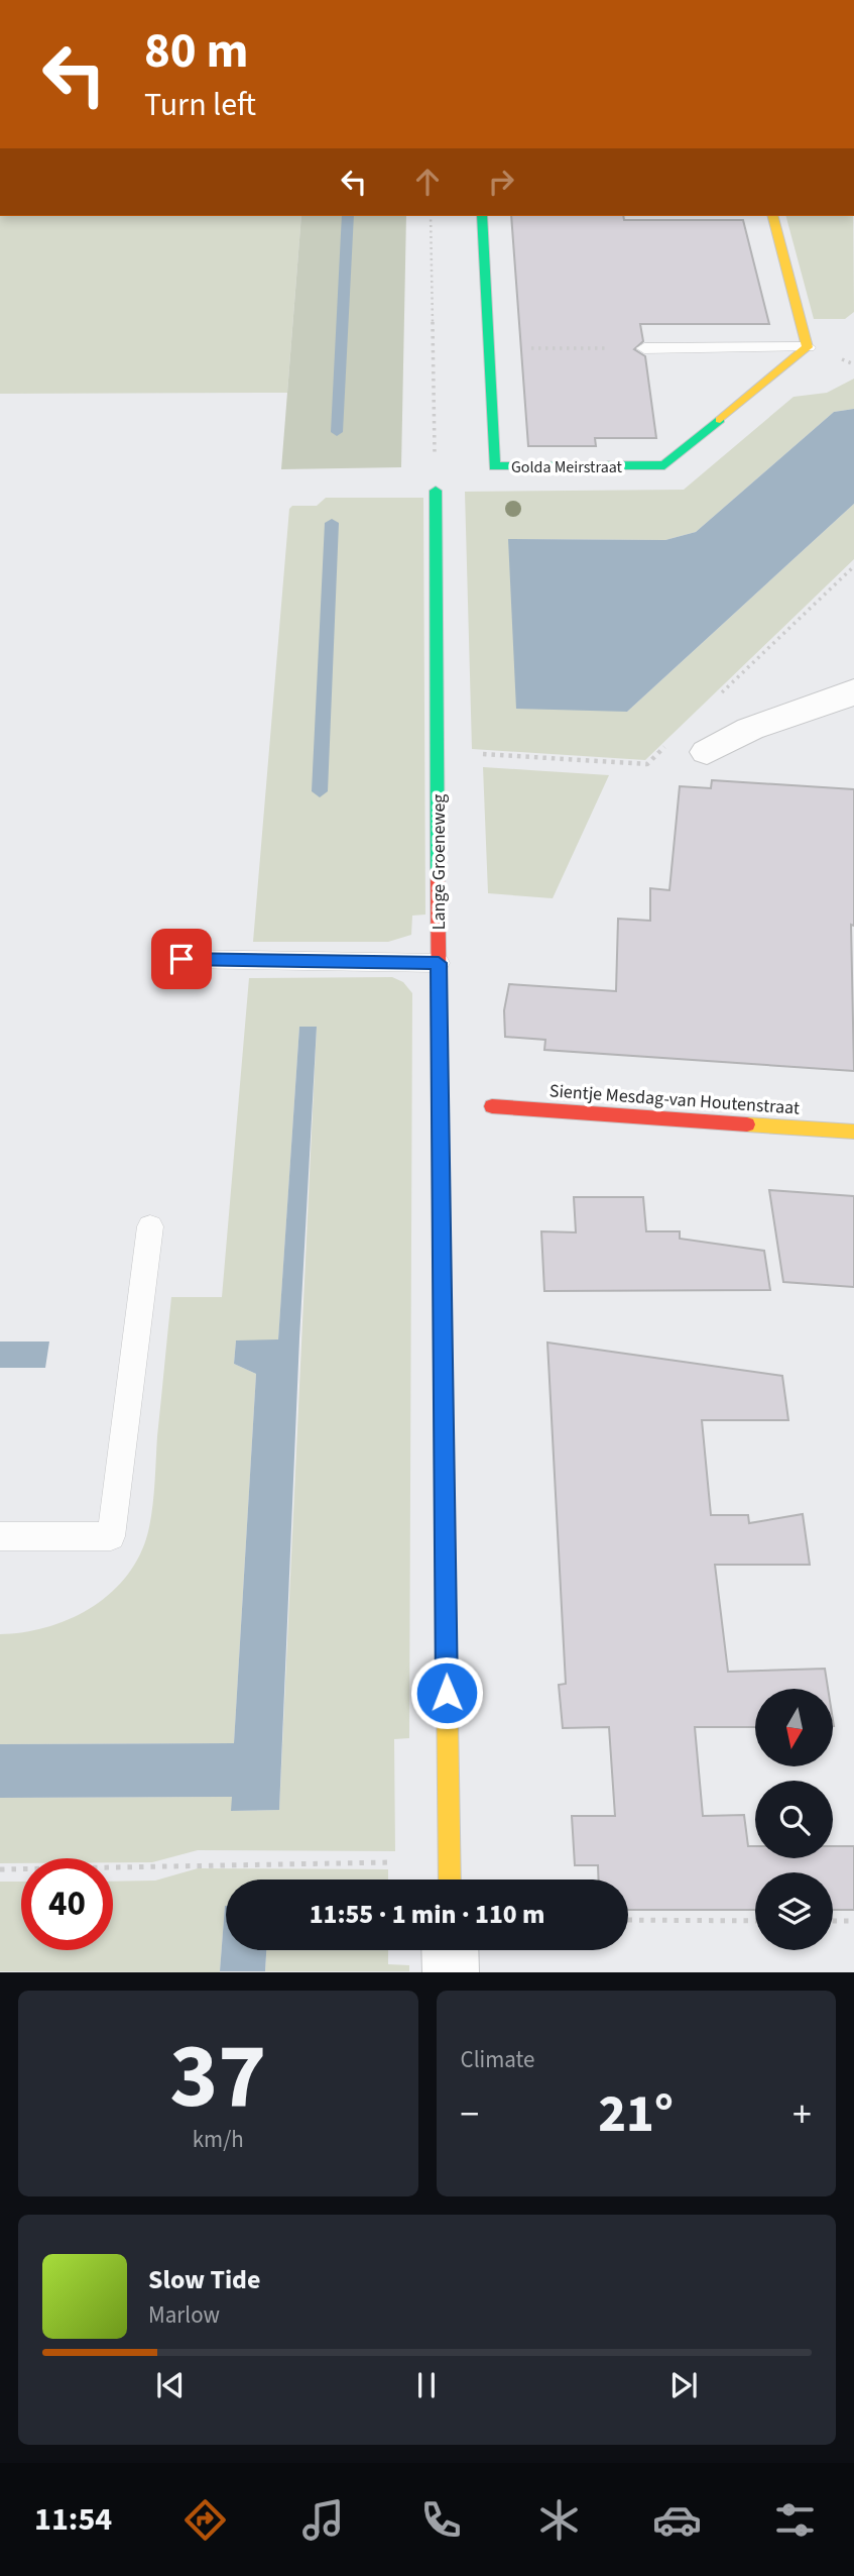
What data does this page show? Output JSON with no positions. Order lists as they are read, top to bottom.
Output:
{
  "streets": {
    "street": ["Golda Meirstraat", "Lange Groeneweg", "Sientje Mesdag-van Houtenstraat"]
  },
  "north": "bottom",
  "page": {
    "turn": ["80 m", "Turn left"],
    "limit": "40",
    "trip": "11:55 · 1 min · 110 m",
    "tile": [
      ["37", "km/h"],
      "Climate"
    ],
    "heat": ["−", "21°", "+"],
    "song": ["Slow Tide", "Marlow"],
    "tabs": "11:54"
  }
}
